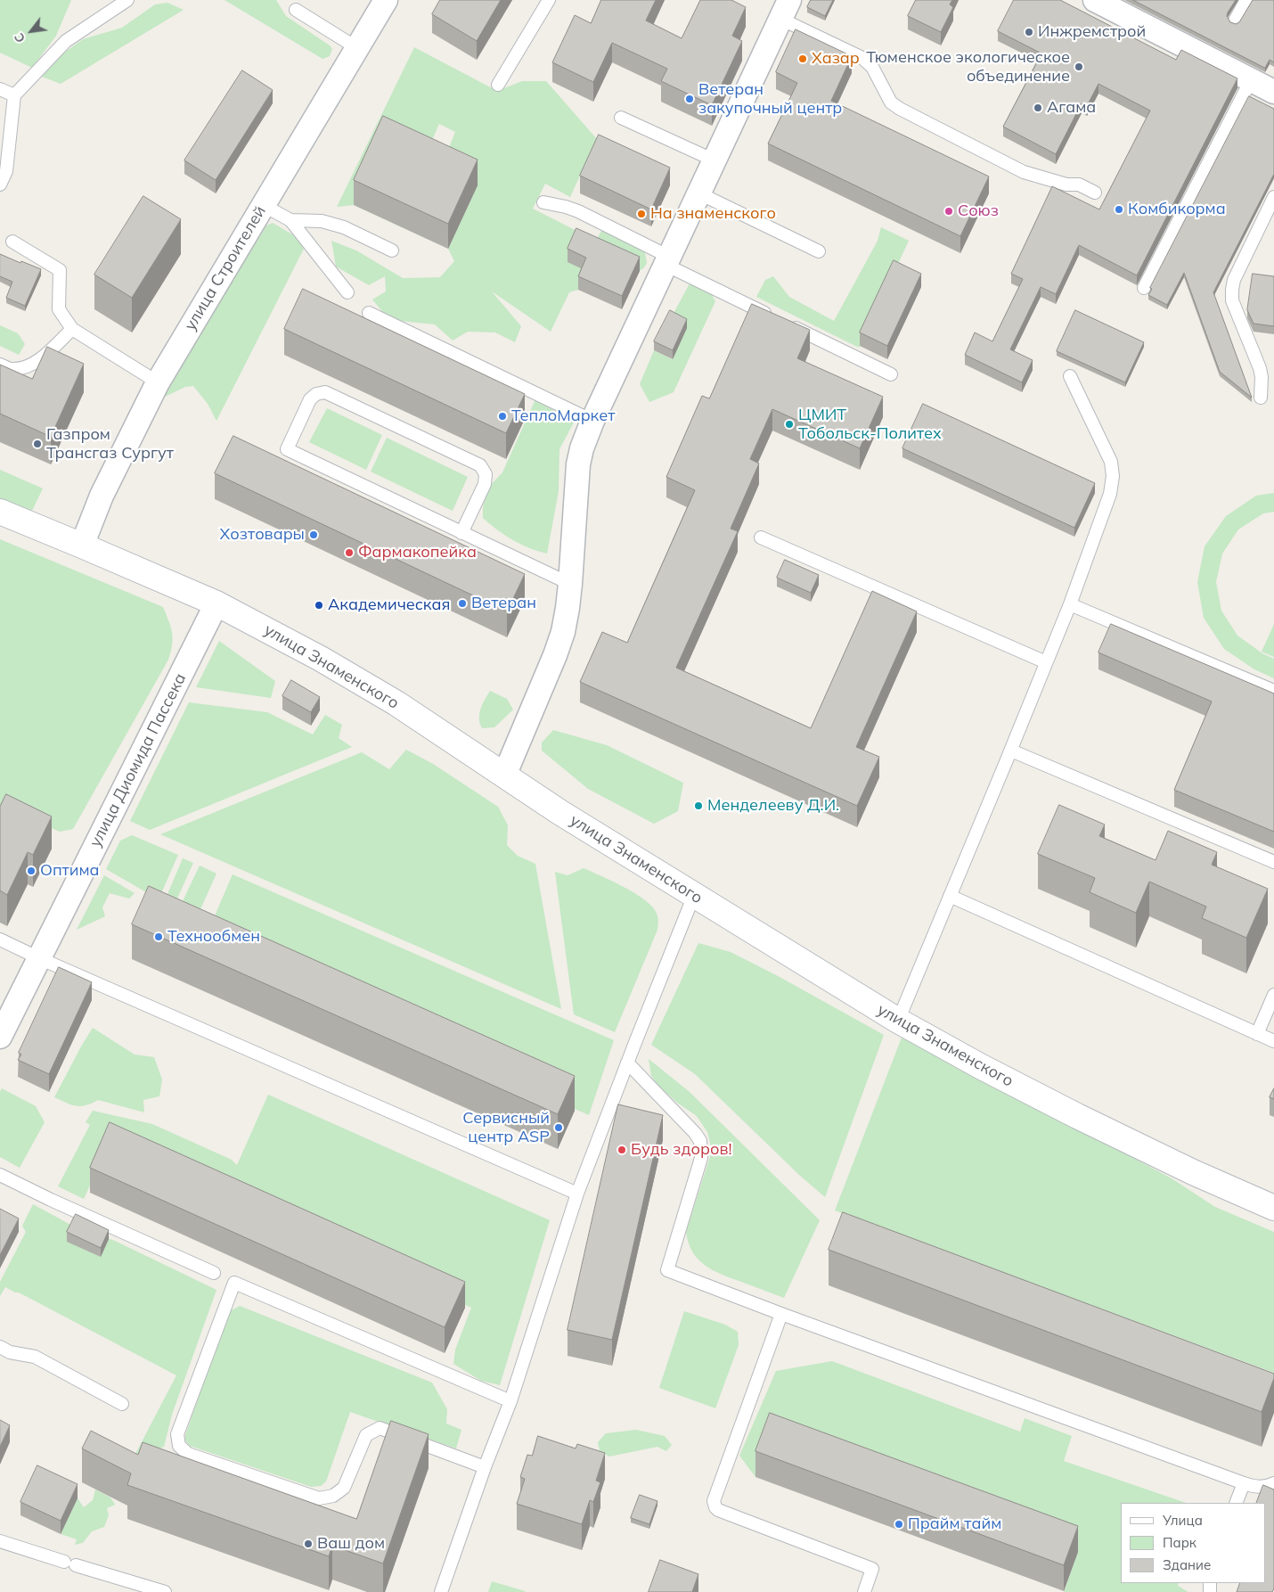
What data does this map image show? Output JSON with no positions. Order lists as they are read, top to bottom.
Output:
{
  "streets": {
    "main road": ["улица Знаменского"],
    "street": ["улица Строителей", "улица Диомида Пассека"]
  },
  "crossings": [
    ["улица Строителей", "улица Знаменского"],
    ["улица Знаменского", "улица Диомида Пассека"]
  ],
  "places": [
    "Инжремстрой",
    "Хазар",
    "Тюменское экологическое объединение",
    "Ветеран закупочный центр",
    "Агама",
    "Комбикорма",
    "Союз",
    "На знаменского",
    "ТеплоМаркет",
    "ЦМИТ Тобольск-Политех",
    "Газпром Трансгаз Сургут",
    "Хозтовары",
    "Фармакопейка",
    "Ветеран",
    "Академическая",
    "Менделееву Д.И.",
    "Оптима",
    "Технообмен",
    "Сервисный центр ASP",
    "Будь здоров!",
    "Прайм тайм",
    "Ваш дом"
  ],
  "legend": ["Улица", "Парк", "Здание"],
  "north": "bottom left"
}
